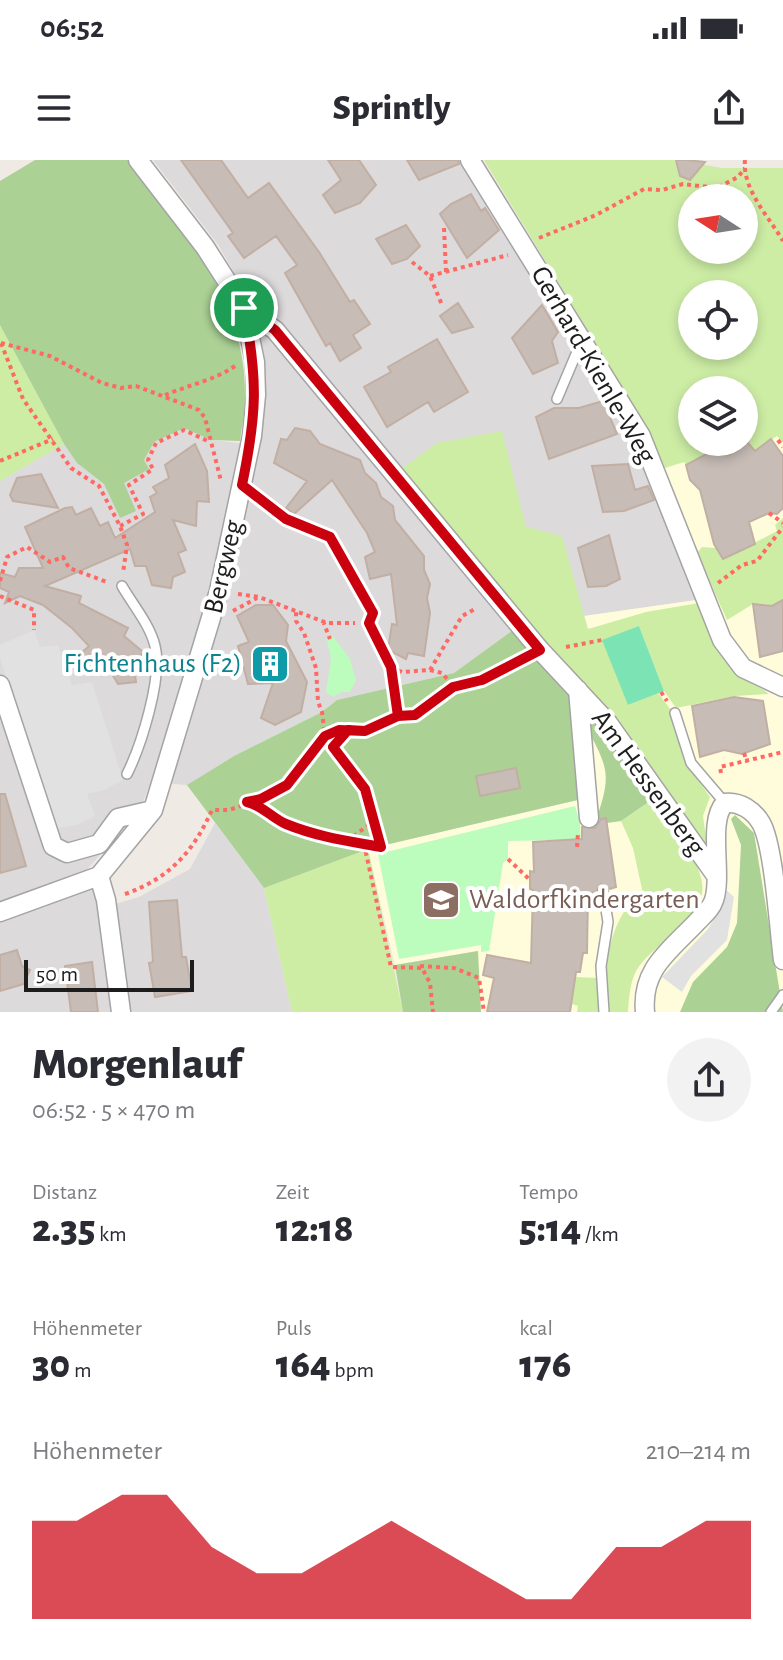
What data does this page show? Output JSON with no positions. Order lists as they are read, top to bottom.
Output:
{
  "streets": {
    "street": ["Gerhard-Kienle-Weg", "Bergweg", "Am Hessenberg"]
  },
  "crossings": [
    ["Bergweg", "Am Hessenberg"]
  ],
  "places": {
    "building": ["Fichtenhaus (F2)"],
    "school or university": ["Waldorfkindergarten"]
  },
  "scale_bar": "50 m",
  "north": "left",
  "page": {
    "status": "06:52",
    "header": "Sprintly",
    "scale": "50 m",
    "heading": ["Morgenlauf", "06:52 · 5 × 470 m"],
    "stats": [
      ["Distanz", "2.35 km"],
      ["Zeit", "12:18"],
      ["Tempo", "5:14 /km"],
      ["Höhenmeter", "30 m"],
      ["Puls", "164 bpm"],
      ["kcal", "176"]
    ],
    "chart": ["Höhenmeter", "210–214 m"]
  }
}
